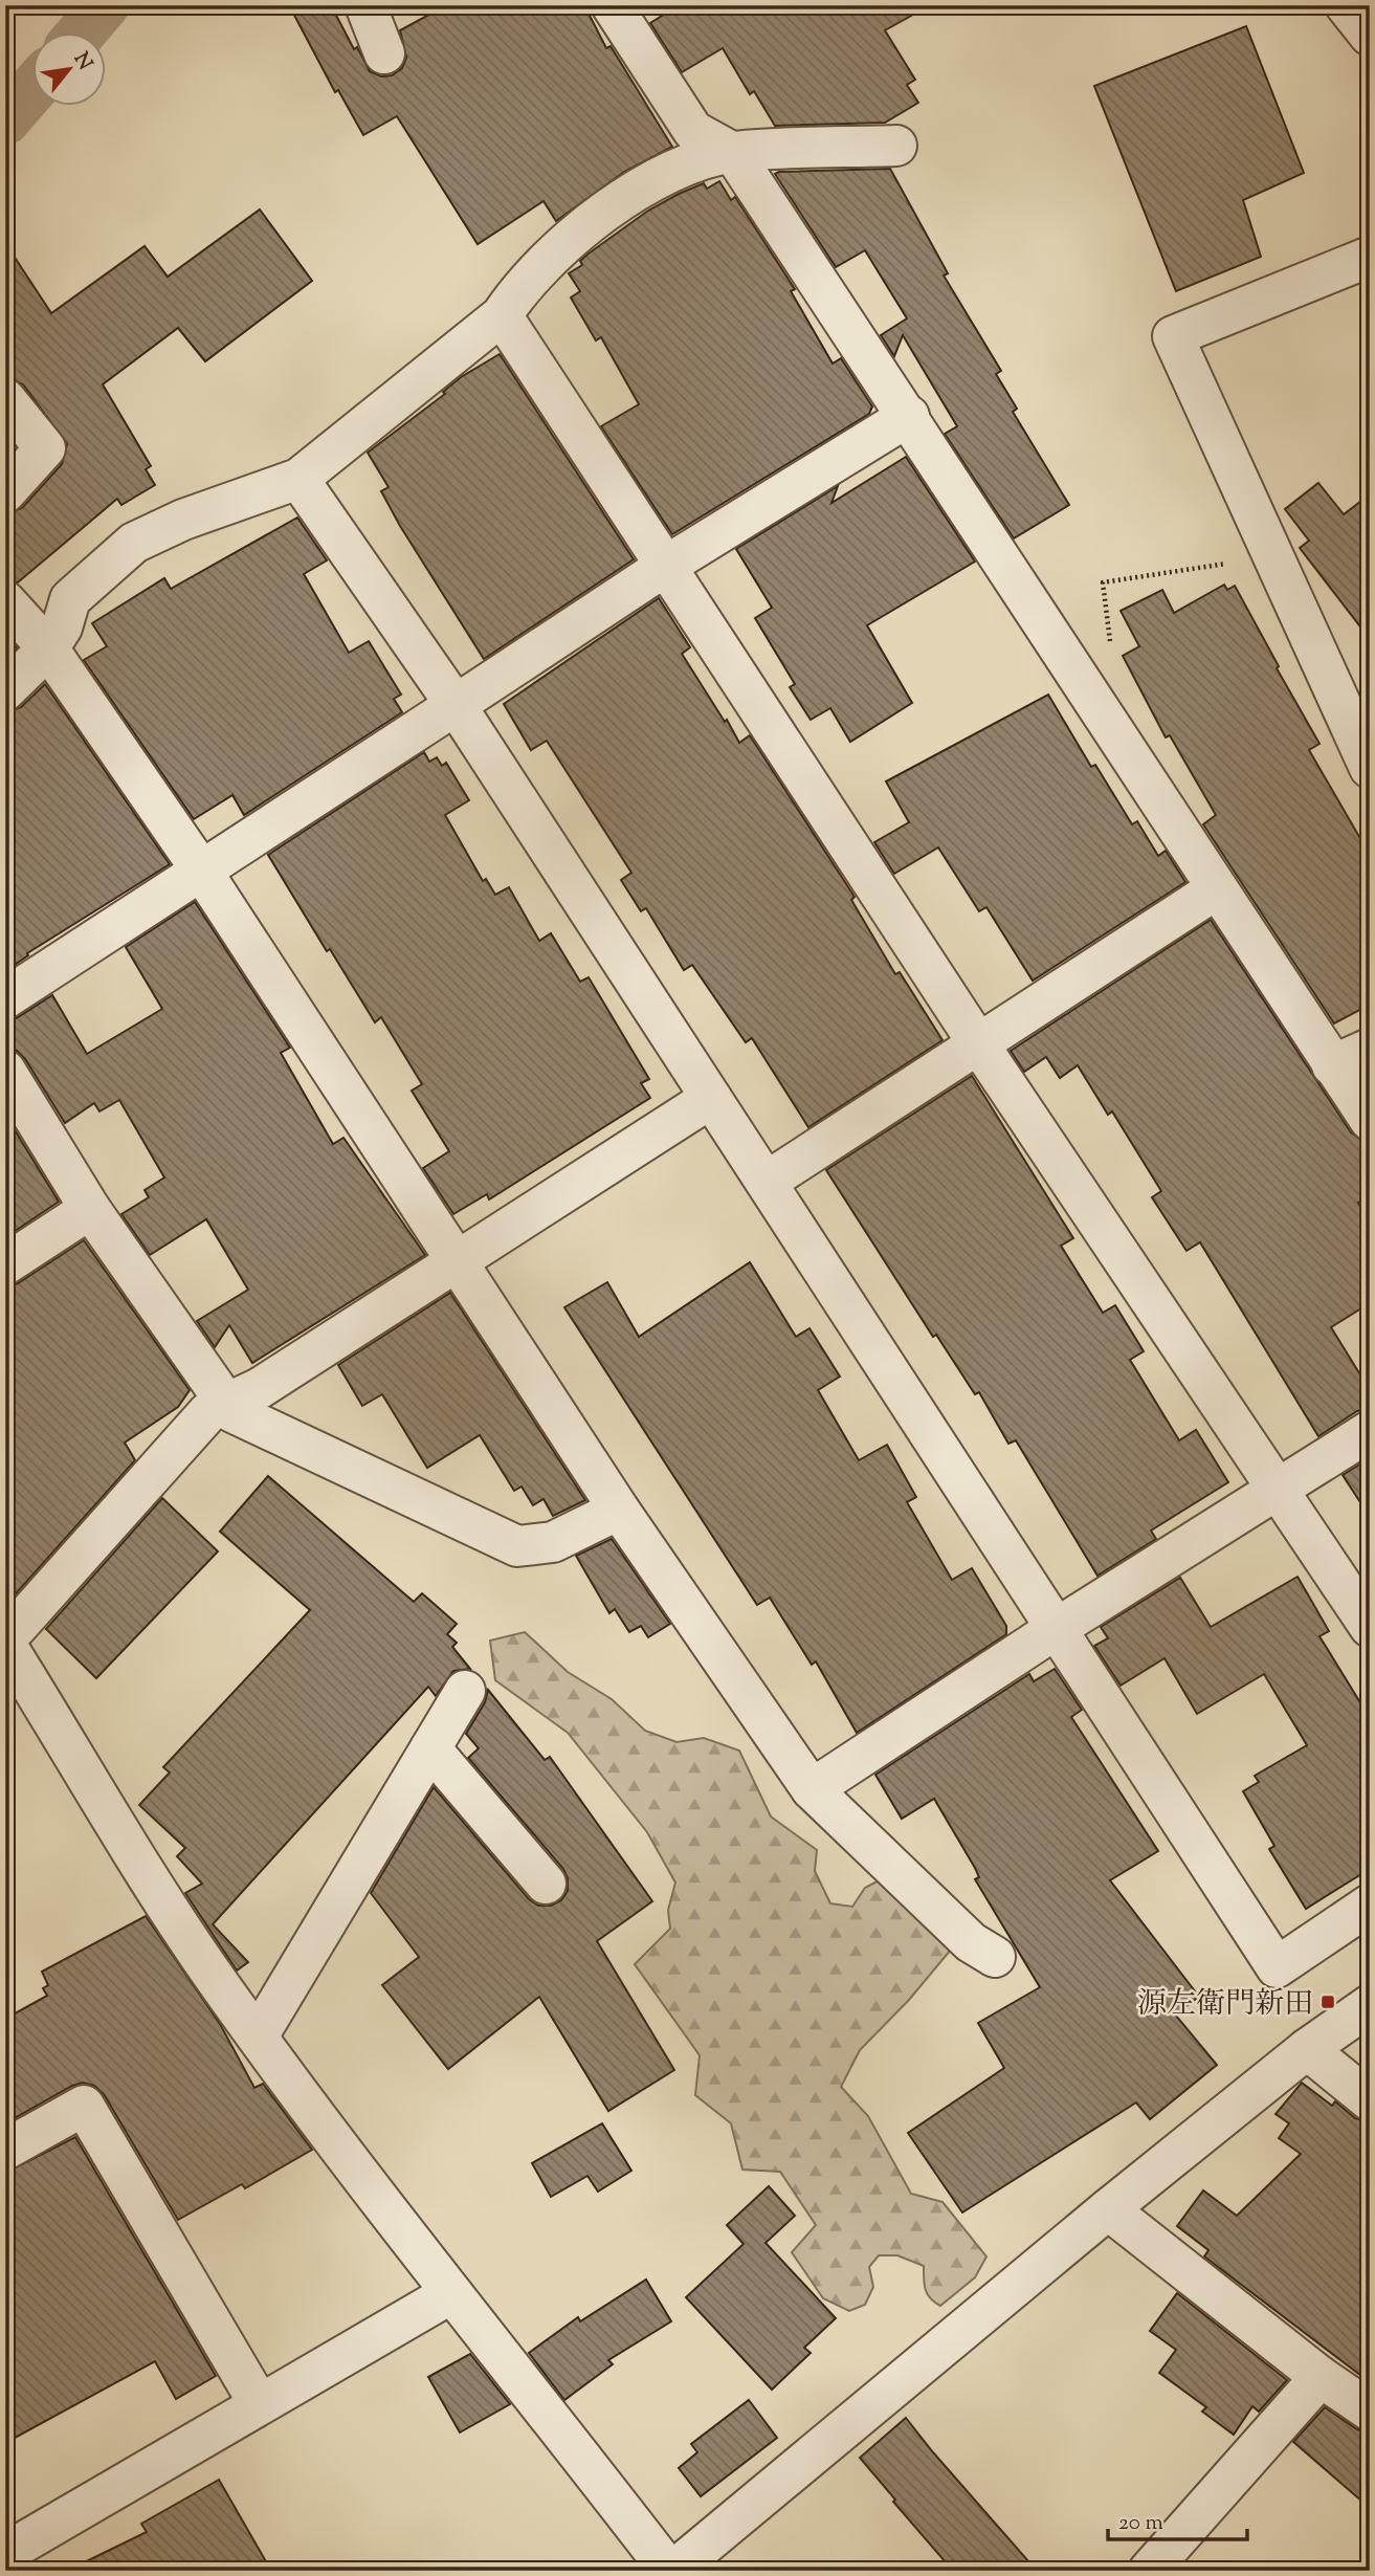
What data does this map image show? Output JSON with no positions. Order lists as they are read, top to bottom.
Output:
{
  "places": {
    "transit": ["源左衛門新田"]
  },
  "scale_bar": "20 m",
  "north": "top right"
}
